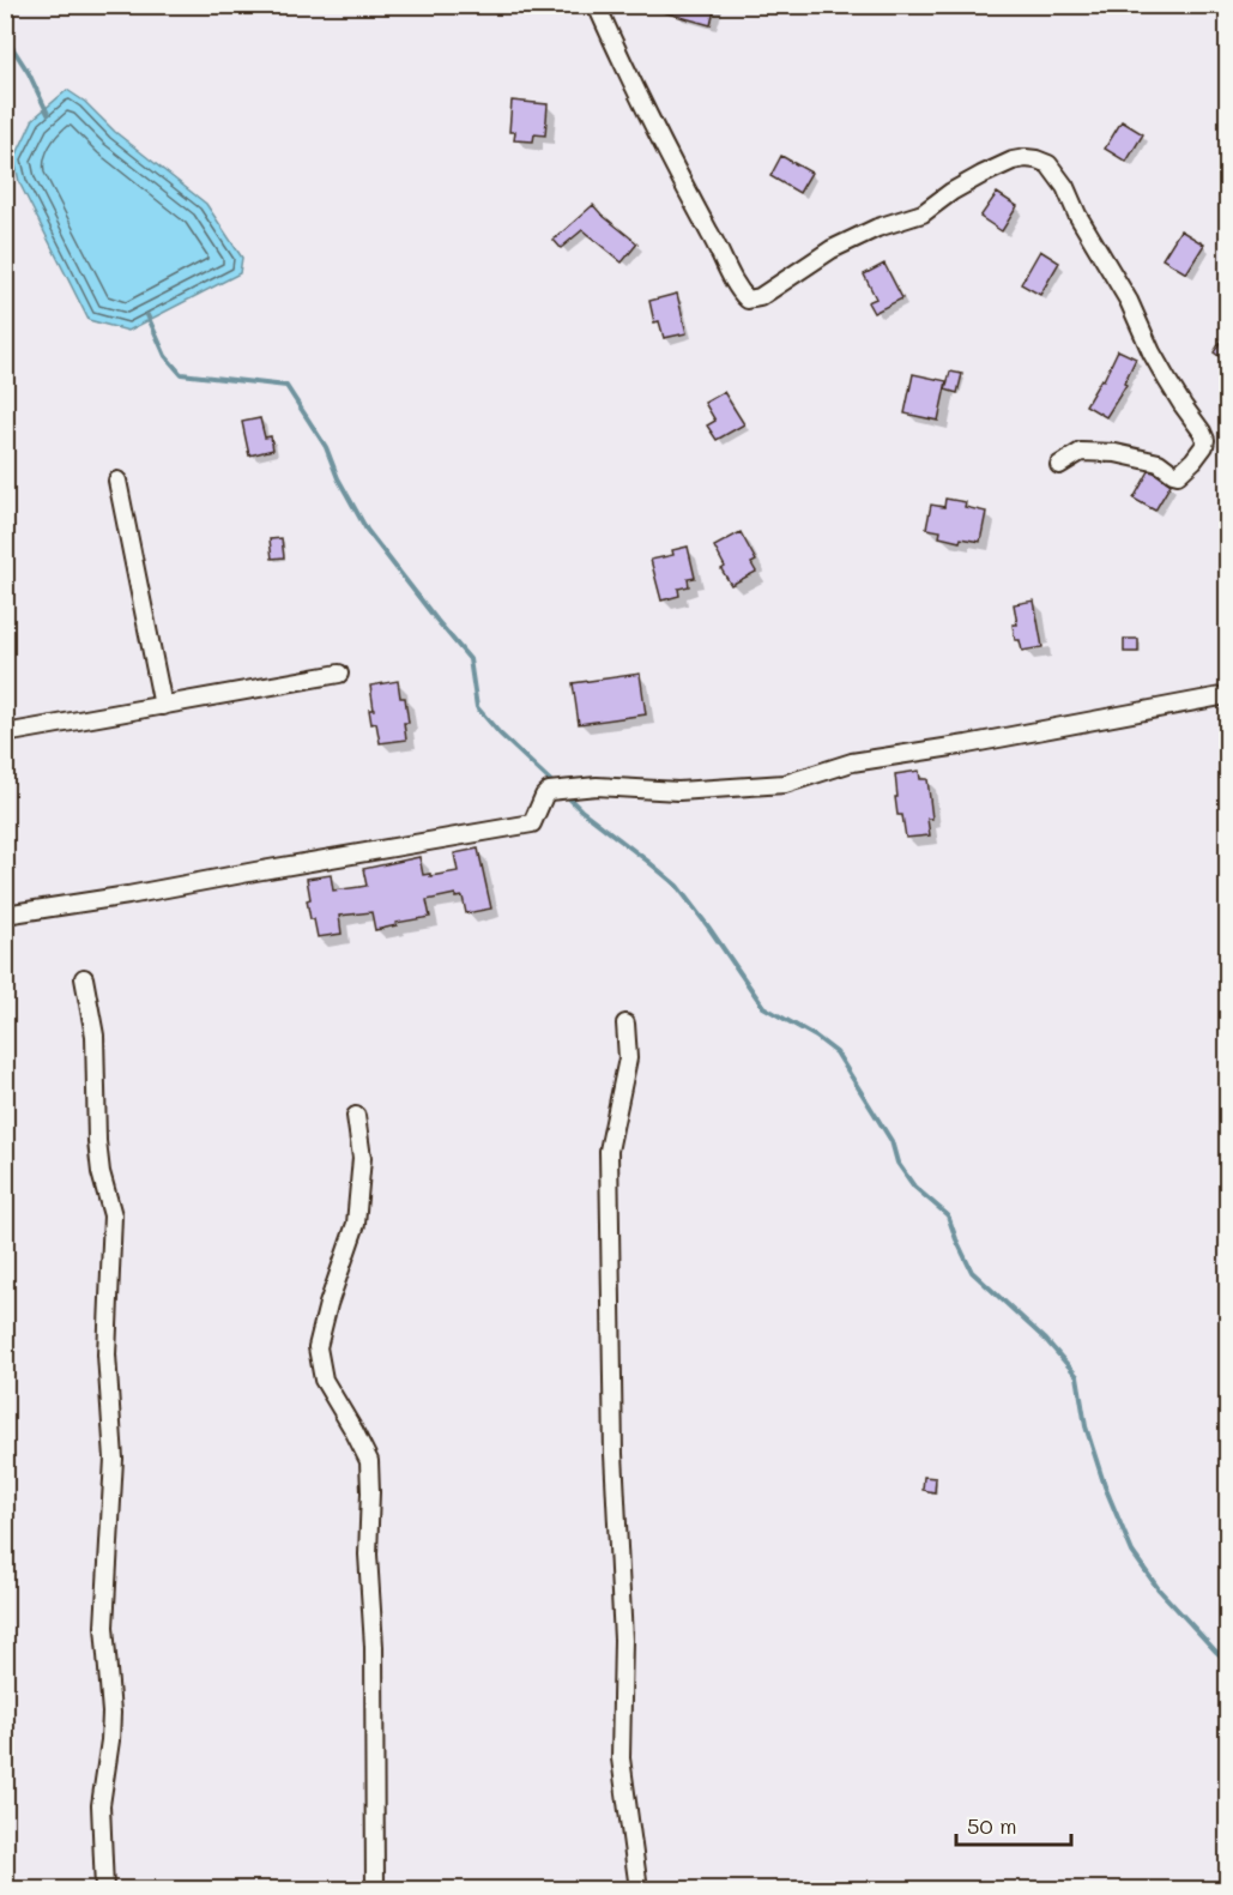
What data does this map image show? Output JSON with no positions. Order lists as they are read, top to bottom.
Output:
{
  "scale_bar": "50 m"
}
